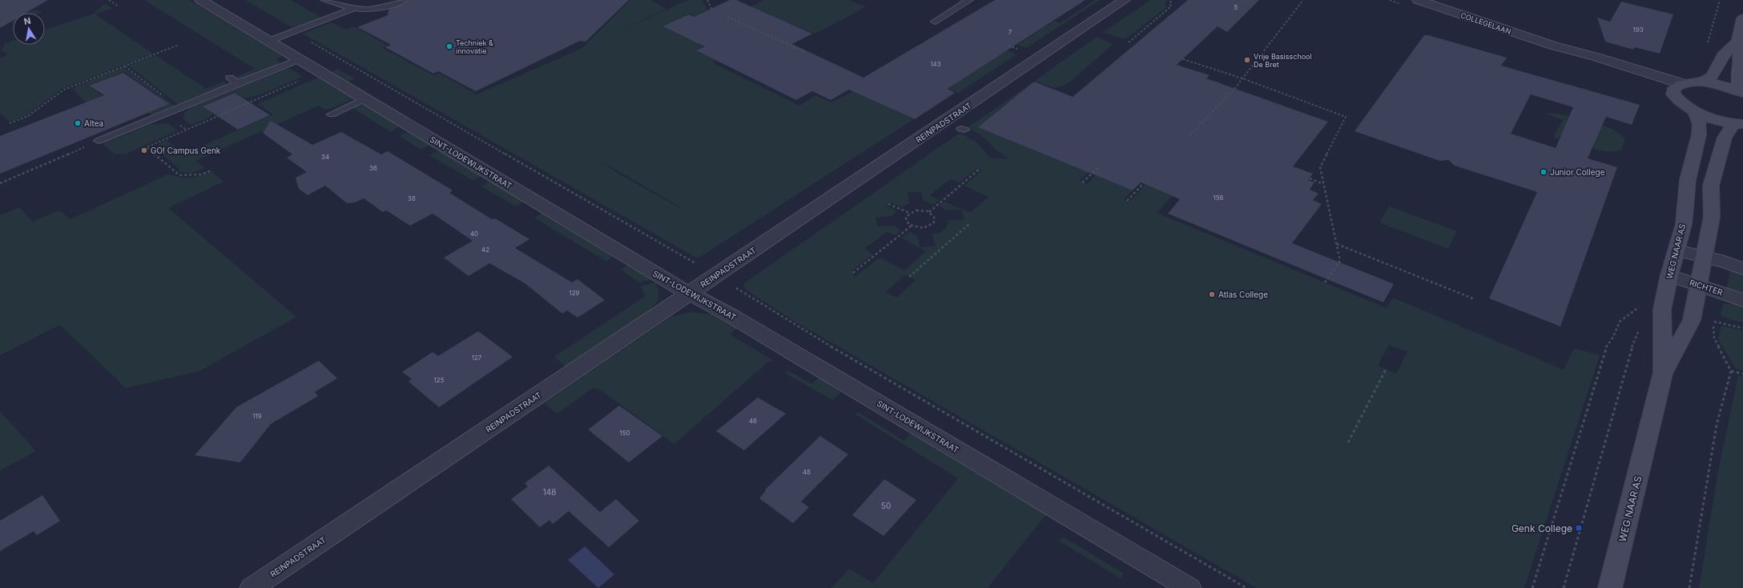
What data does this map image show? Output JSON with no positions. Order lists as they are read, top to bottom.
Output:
{
  "streets": {
    "main road": ["WEG NAAR AS"],
    "street": [
      "COLLEGELAAN",
      "REINPADSTRAAT",
      "SINT-LODEWIJKSTRAAT",
      "RICHTER"
    ]
  },
  "crossings": [
    ["COLLEGELAAN", "WEG NAAR AS"],
    ["REINPADSTRAAT", "SINT-LODEWIJKSTRAAT"],
    ["WEG NAAR AS", "RICHTER"]
  ],
  "places": {
    "other": [
      "Techniek & innovatie",
      "Vrije Basisschool De Bret",
      "Altea",
      "GO! Campus Genk",
      "Junior College",
      "Atlas College"
    ],
    "transit": ["Genk College"]
  },
  "house_numbers": [
    "5",
    "193",
    "7",
    "143",
    "34",
    "36",
    "156",
    "38",
    "40",
    "42",
    "129",
    "127",
    "125",
    "119",
    "46",
    "150",
    "48",
    "148",
    "50"
  ],
  "north": "top"
}
